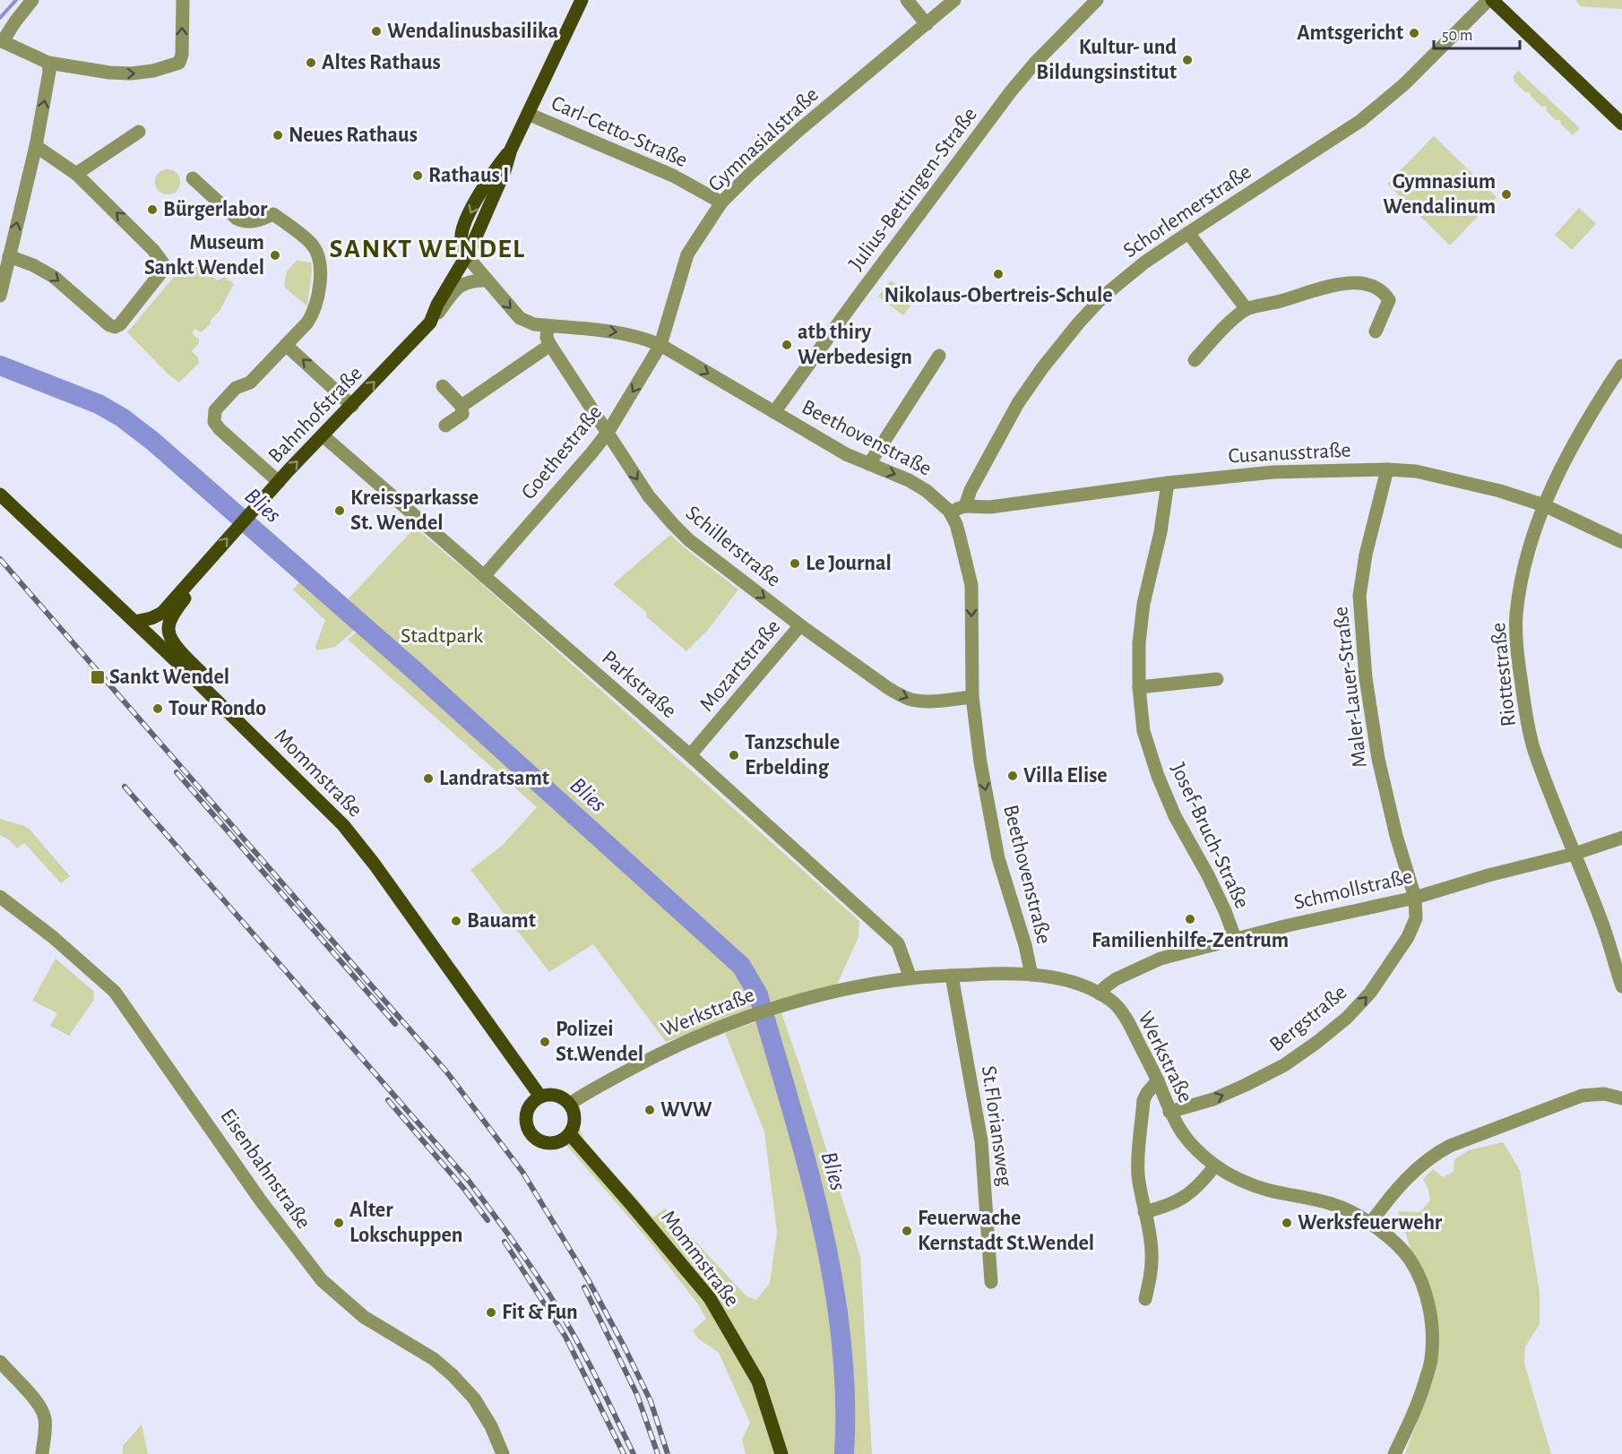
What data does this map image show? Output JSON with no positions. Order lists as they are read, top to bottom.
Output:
{
  "streets": {
    "main road": ["Bahnhofstraße", "Mommstraße"],
    "street": [
      "Carl-Cetto-Straße",
      "Gymnasialstraße",
      "Julius-Bettingen-Straße",
      "Schorlemerstraße",
      "Beethovenstraße",
      "Goethestraße",
      "Cusanusstraße",
      "Schillerstraße",
      "Mozartstraße",
      "Riottestraße",
      "Parkstraße",
      "Maler-Lauer-Straße",
      "Josef-Bruch-Straße",
      "Schmollstraße",
      "Werkstraße",
      "Bergstraße",
      "St.Floriansweg",
      "Eisenbahnstraße"
    ]
  },
  "crossings": [
    ["Carl-Cetto-Straße", "Gymnasialstraße"],
    ["Gymnasialstraße", "Beethovenstraße"],
    ["Gymnasialstraße", "Goethestraße"],
    ["Julius-Bettingen-Straße", "Beethovenstraße"],
    ["Schorlemerstraße", "Cusanusstraße"],
    ["Bahnhofstraße", "Beethovenstraße"],
    ["Bahnhofstraße", "Parkstraße"],
    ["Bahnhofstraße", "Mommstraße"],
    ["Beethovenstraße", "Goethestraße"],
    ["Beethovenstraße", "Cusanusstraße"],
    ["Beethovenstraße", "Schillerstraße"],
    ["Beethovenstraße", "Werkstraße"],
    ["Goethestraße", "Schillerstraße"],
    ["Goethestraße", "Parkstraße"],
    ["Cusanusstraße", "Riottestraße"],
    ["Cusanusstraße", "Maler-Lauer-Straße"],
    ["Cusanusstraße", "Josef-Bruch-Straße"],
    ["Schillerstraße", "Mozartstraße"],
    ["Mozartstraße", "Parkstraße"],
    ["Riottestraße", "Schmollstraße"],
    ["Parkstraße", "Werkstraße"],
    ["Maler-Lauer-Straße", "Schmollstraße"],
    ["Maler-Lauer-Straße", "Bergstraße"],
    ["Mommstraße", "Werkstraße"],
    ["Josef-Bruch-Straße", "Schmollstraße"],
    ["Schmollstraße", "Werkstraße"],
    ["Schmollstraße", "Bergstraße"],
    ["Werkstraße", "Bergstraße"],
    ["Werkstraße", "St.Floriansweg"]
  ],
  "one_way": [
    "Bahnhofstraße",
    "Beethovenstraße",
    "Schillerstraße",
    "Bergstraße"
  ],
  "districts": ["SANKT WENDEL"],
  "water": ["Blies"],
  "parks": ["Stadtpark"],
  "places": {
    "other": [
      "Wendalinusbasilika",
      "Amtsgericht",
      "Kultur- und Bildungsinstitut",
      "Altes Rathaus",
      "Neues Rathaus",
      "Rathaus I",
      "Gymnasium Wendalinum",
      "Bürgerlabor",
      "Museum Sankt Wendel",
      "Nikolaus-Obertreis-Schule",
      "atb thiry Werbedesign",
      "Kreissparkasse St. Wendel",
      "Le Journal",
      "Tour Rondo",
      "Tanzschule Erbelding",
      "Villa Elise",
      "Landratsamt",
      "Familienhilfe-Zentrum",
      "Bauamt",
      "Polizei St.Wendel",
      "WVW",
      "Alter Lokschuppen",
      "Werksfeuerwehr",
      "Feuerwache Kernstadt St.Wendel",
      "Fit & Fun"
    ],
    "transit": ["Sankt Wendel"]
  },
  "scale_bar": "50 m"
}
